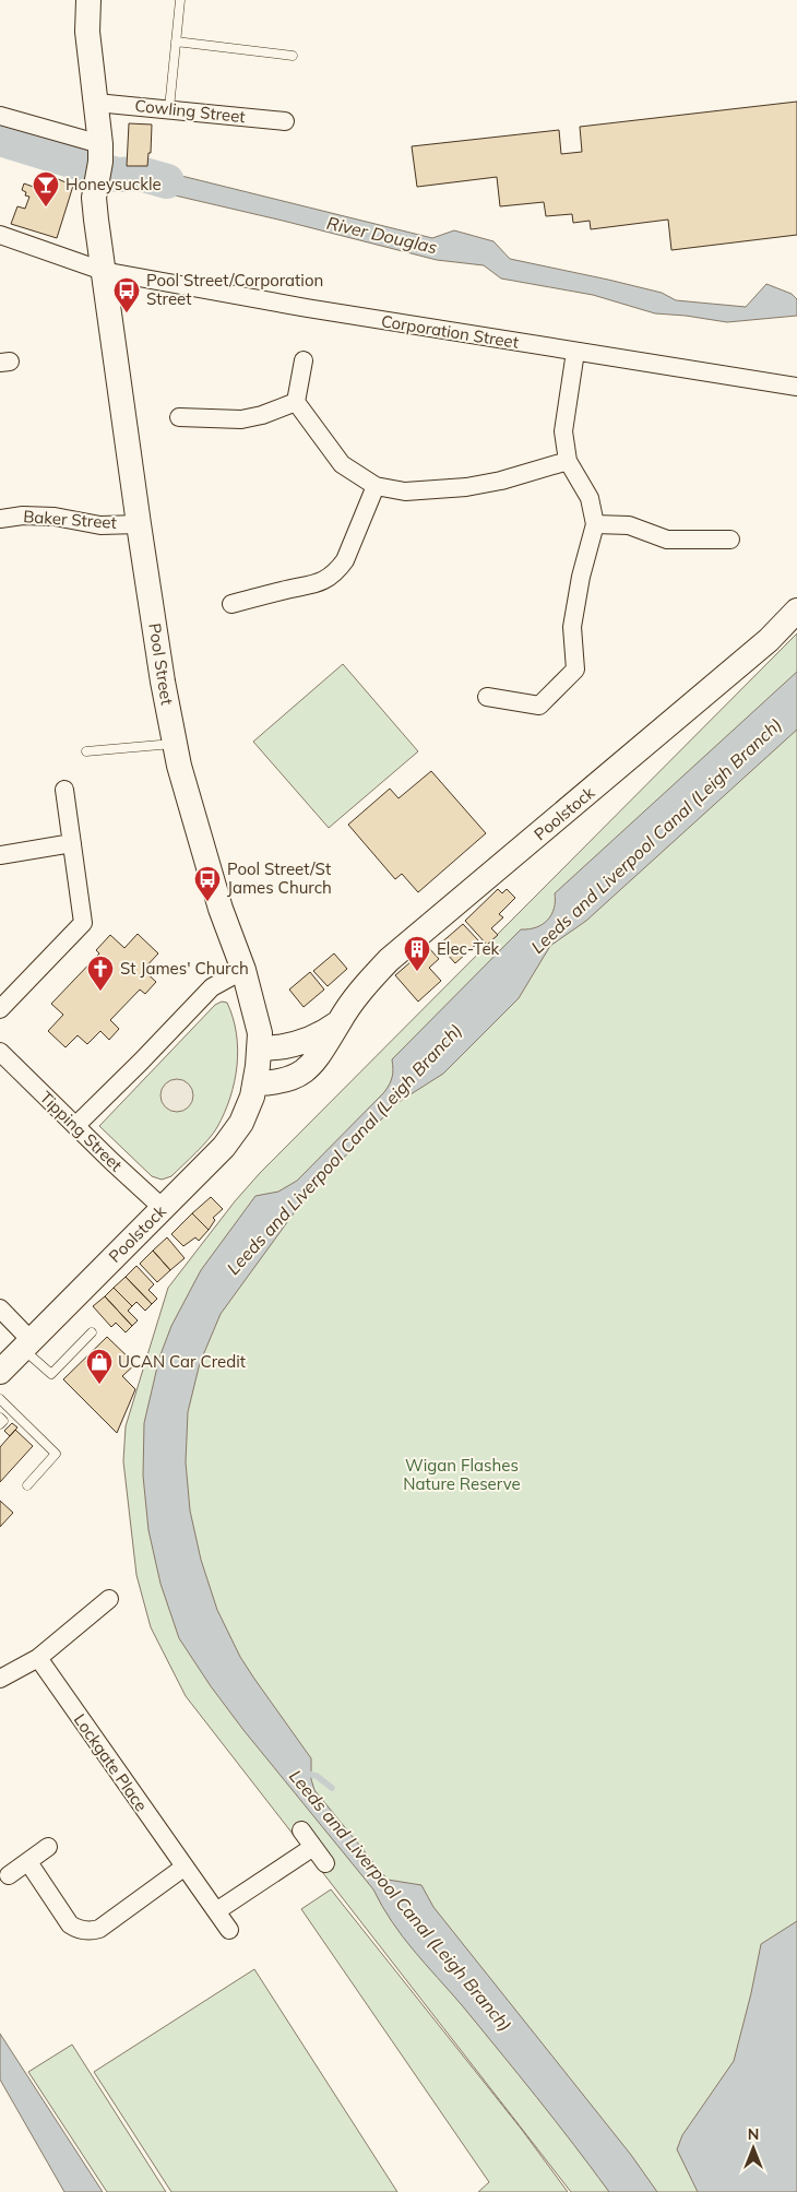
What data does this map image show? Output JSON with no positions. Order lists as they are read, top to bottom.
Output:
{
  "streets": {
    "main road": ["Pool Street", "Poolstock"],
    "street": [
      "Cowling Street",
      "Corporation Street",
      "Baker Street",
      "Tipping Street",
      "Lockgate Place"
    ]
  },
  "crossings": [
    ["Cowling Street", "Pool Street"],
    ["Corporation Street", "Pool Street"],
    ["Baker Street", "Pool Street"],
    ["Pool Street", "Poolstock"],
    ["Poolstock", "Tipping Street"]
  ],
  "water": ["River Douglas", "Leeds and Liverpool Canal (Leigh Branch)"],
  "parks": ["Wigan Flashes Nature Reserve"],
  "places": {
    "bar": ["Honeysuckle"],
    "bus stop": ["Pool Street/Corporation Street", "Pool Street/St James Church"],
    "building": ["Elec-Tek"],
    "church": ["St James' Church"],
    "shop": ["UCAN Car Credit"]
  },
  "north": "top"
}
